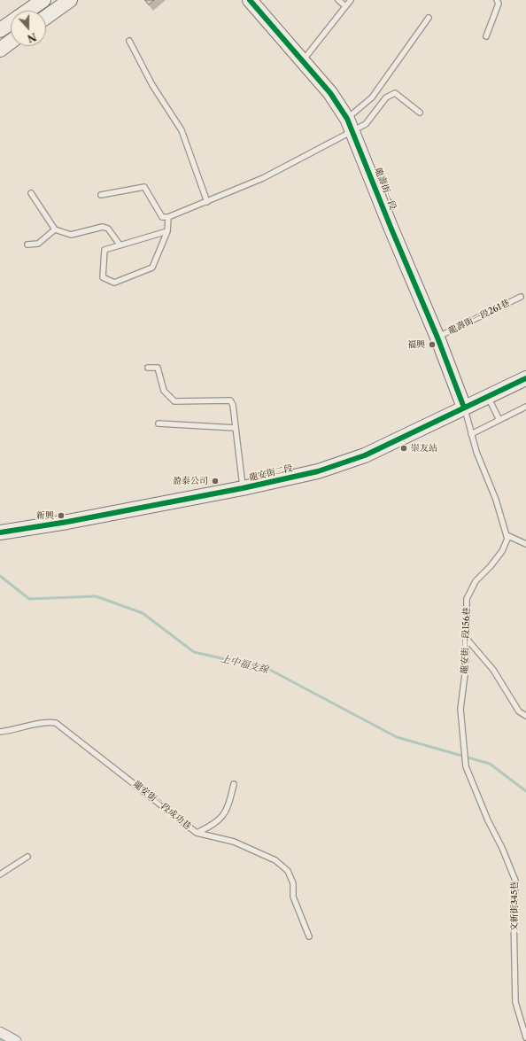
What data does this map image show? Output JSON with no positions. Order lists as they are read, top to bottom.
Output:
{
  "streets": {
    "street": ["龍壽街一段", "龍安街二段"],
    "lane": [
      "龍壽街一段261巷",
      "龍安街二段156巷",
      "龍安街一段成功巷",
      "文新街345巷"
    ]
  },
  "crossings": [
    ["龍壽街一段", "龍壽街一段261巷"],
    ["龍壽街一段", "龍安街二段"],
    ["龍安街二段156巷", "文新街345巷"]
  ],
  "water": ["上中福支線"],
  "places": [
    "福興",
    "崇友站",
    "盈泰公司",
    "新興"
  ],
  "north": "bottom"
}
